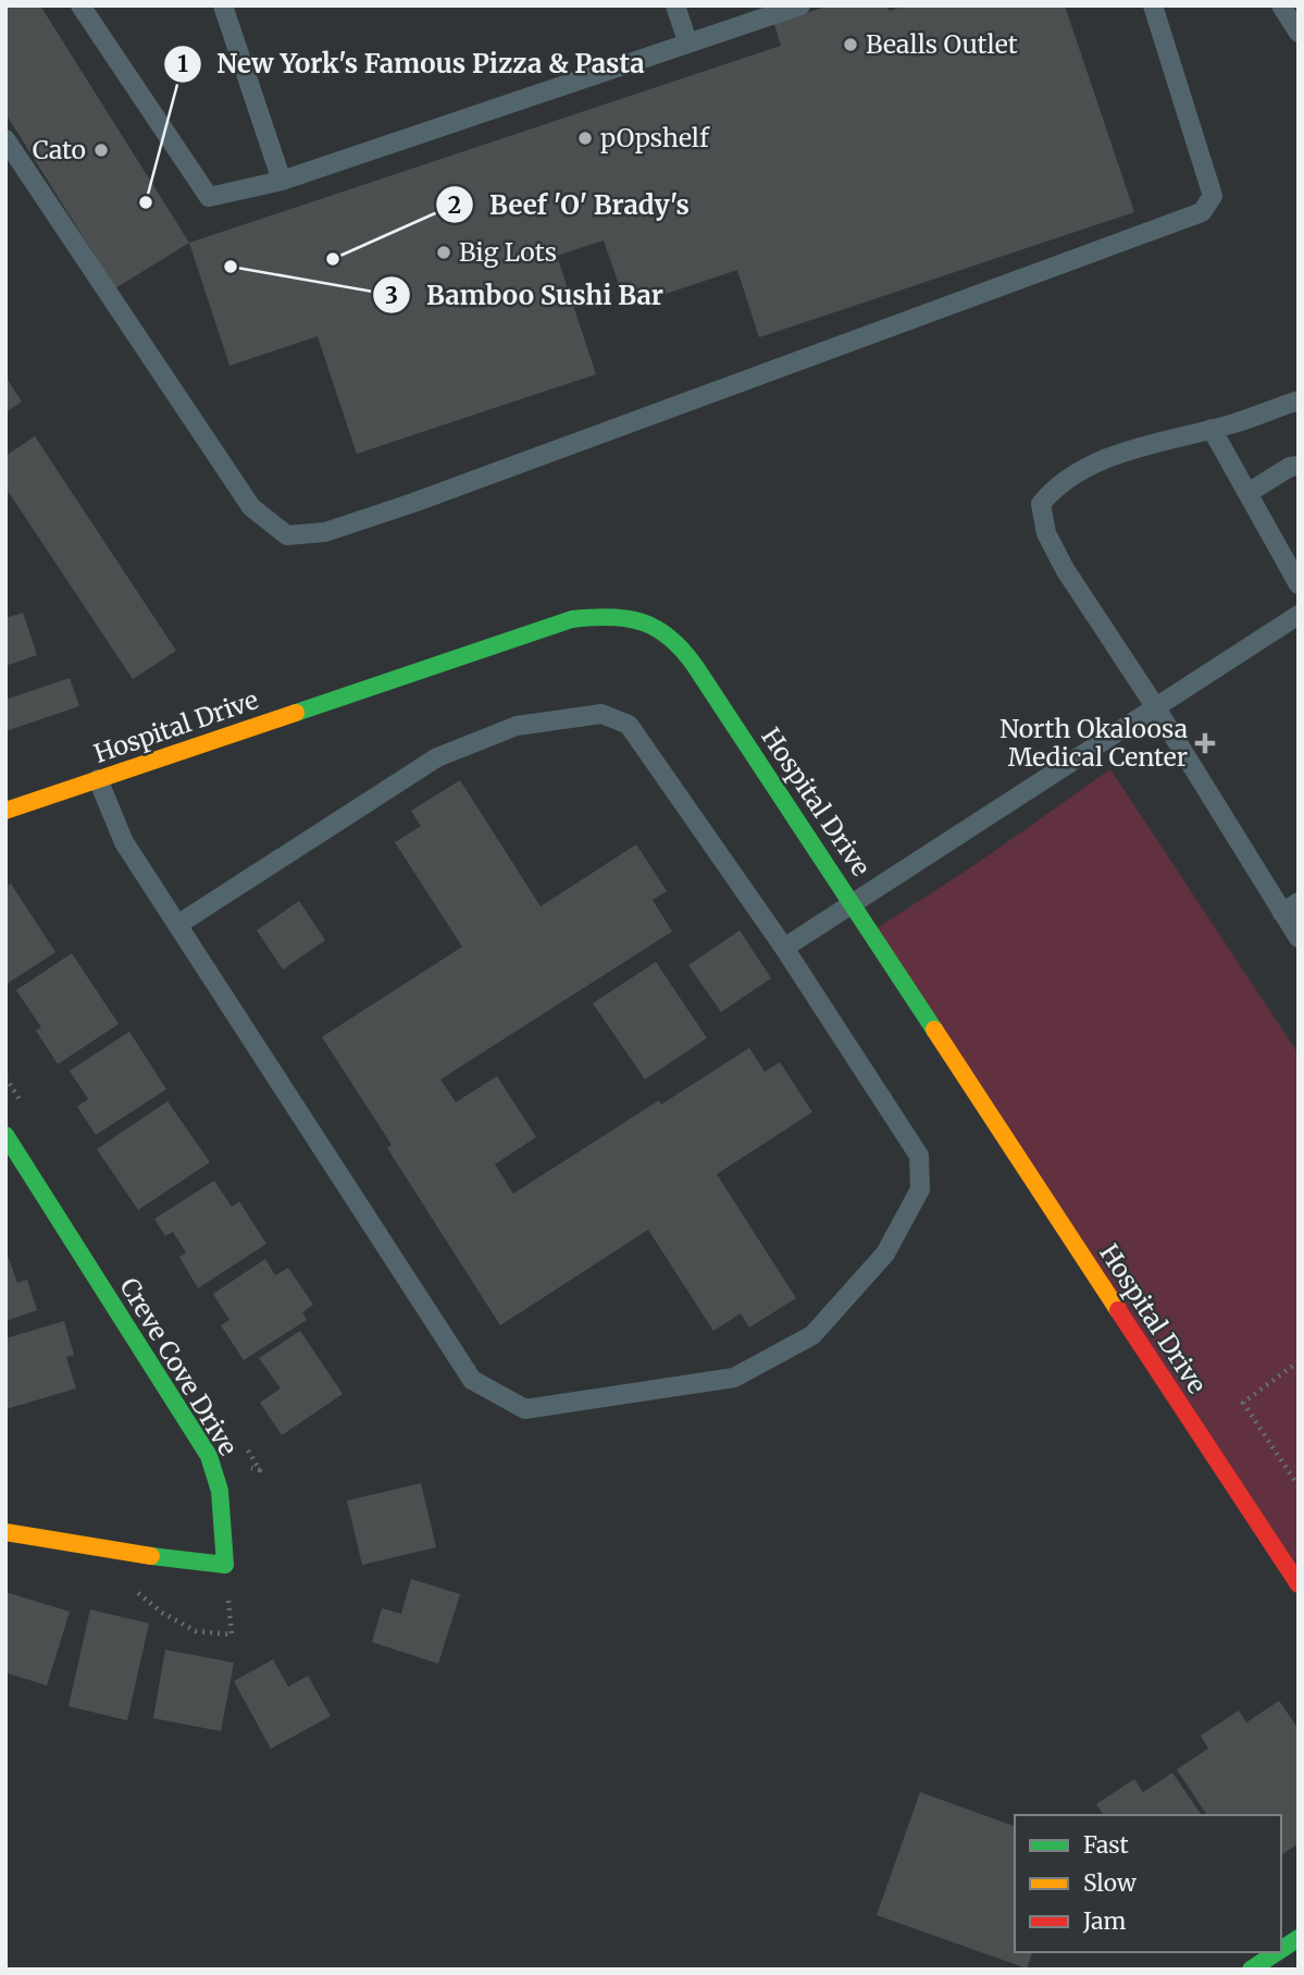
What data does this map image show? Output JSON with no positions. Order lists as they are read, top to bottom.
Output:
{
  "streets": {
    "street": ["Hospital Drive", "Creve Cove Drive"]
  },
  "places": {
    "other": [
      "Bealls Outlet",
      "pOpshelf",
      "Cato",
      "New York's Famous Pizza & Pasta",
      "Big Lots",
      "Beef 'O' Brady's",
      "Bamboo Sushi Bar"
    ],
    "health": ["North Okaloosa Medical Center"]
  },
  "legend": ["Fast", "Slow", "Jam"]
}
